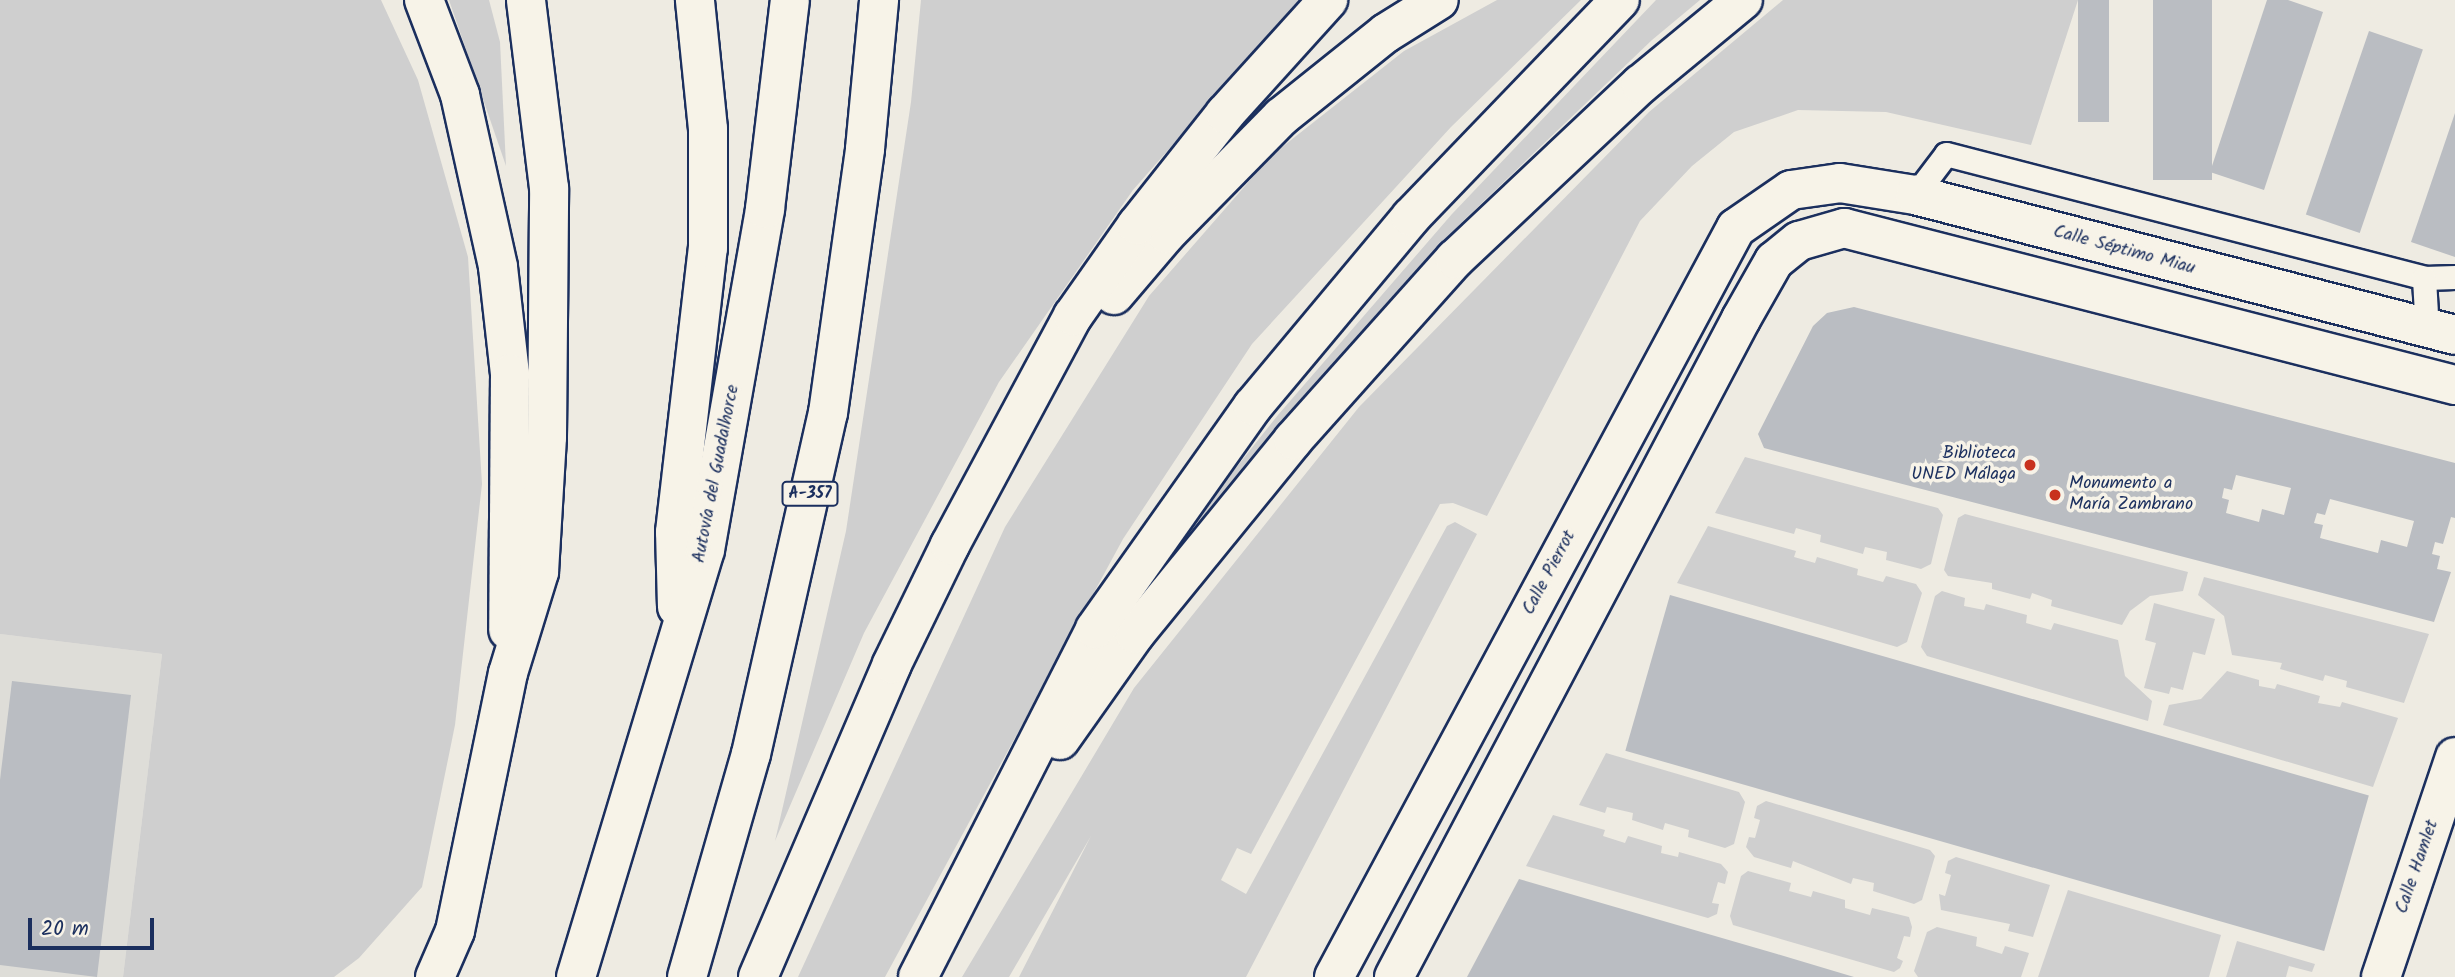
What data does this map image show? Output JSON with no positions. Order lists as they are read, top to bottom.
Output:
{
  "streets": {
    "main road": [
      "Calle Séptimo Miau",
      "Autovía del Guadalhorce",
      "A-357",
      "Calle Pierrot",
      "Calle Hamlet"
    ]
  },
  "crossings": [
    ["Calle Séptimo Miau", "Calle Pierrot"]
  ],
  "places": ["Biblioteca UNED Málaga", "Monumento a María Zambrano"],
  "scale_bar": "20 m"
}
